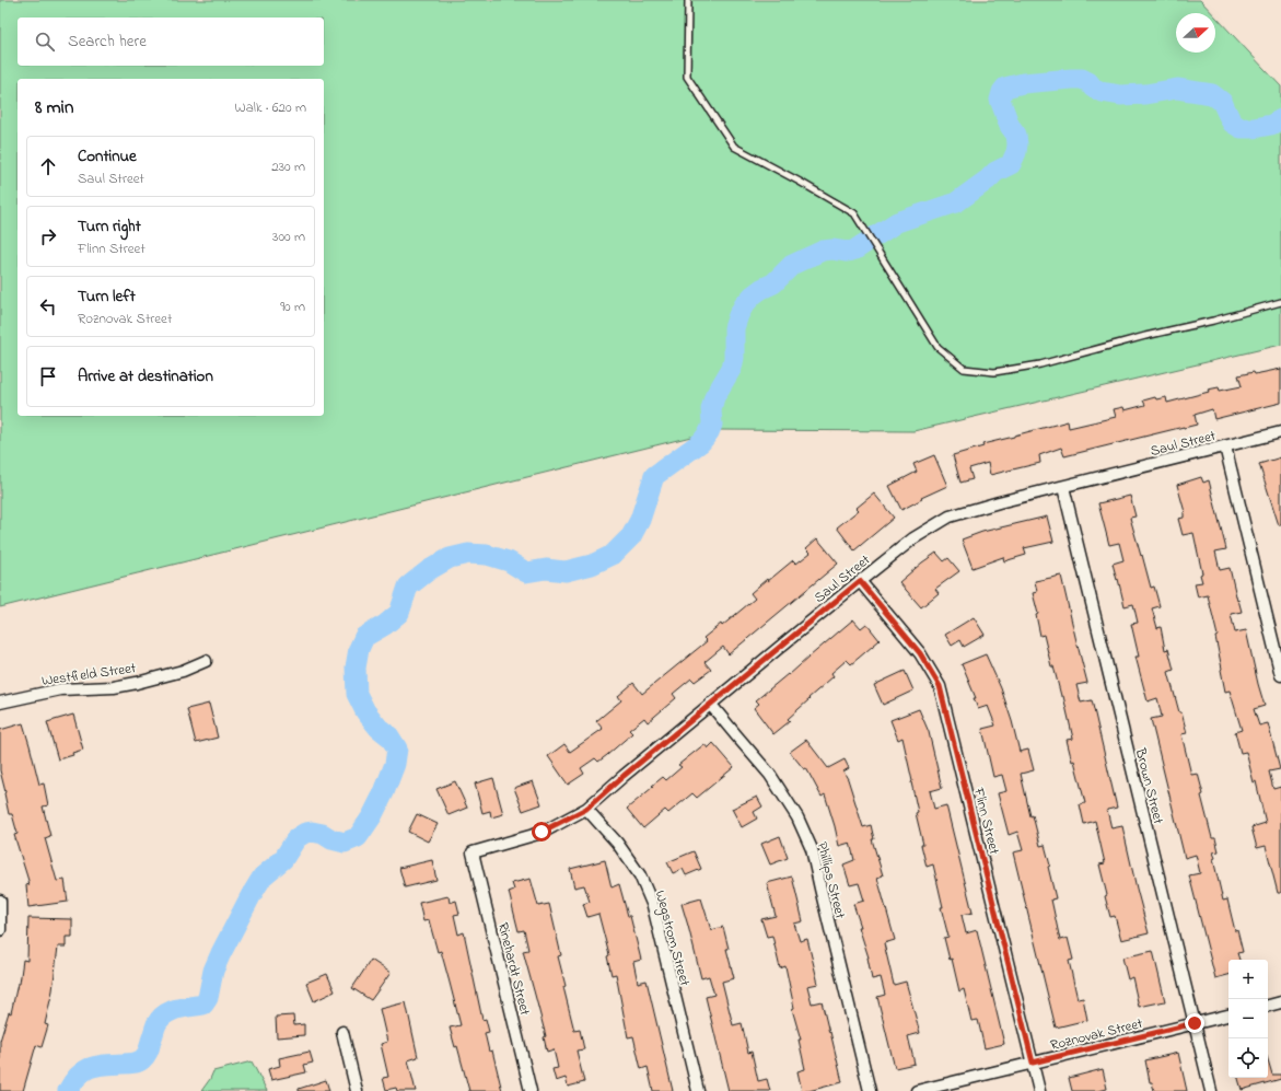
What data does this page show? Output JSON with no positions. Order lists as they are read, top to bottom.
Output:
{
  "streets": {
    "street": [
      "Saul Street",
      "Westfield Street",
      "Brown Street",
      "Flinn Street",
      "Phillips Street",
      "Wegstrom Street",
      "Rinehardt Street",
      "Roznovak Street"
    ]
  },
  "crossings": [
    ["Saul Street", "Brown Street"],
    ["Saul Street", "Flinn Street"],
    ["Saul Street", "Phillips Street"],
    ["Saul Street", "Wegstrom Street"],
    ["Saul Street", "Rinehardt Street"],
    ["Brown Street", "Roznovak Street"],
    ["Flinn Street", "Roznovak Street"]
  ],
  "north": "right",
  "page": {
    "search": "Search here",
    "heading": ["8 min", "Walk · 620 m"],
    "list": [
      ["Continue", "Saul Street", "230 m"],
      ["Turn right", "Flinn Street", "300 m"],
      ["Turn left", "Roznovak Street", "90 m"],
      "Arrive at destination"
    ],
    "map_buttons": ["+", "−"]
  }
}
